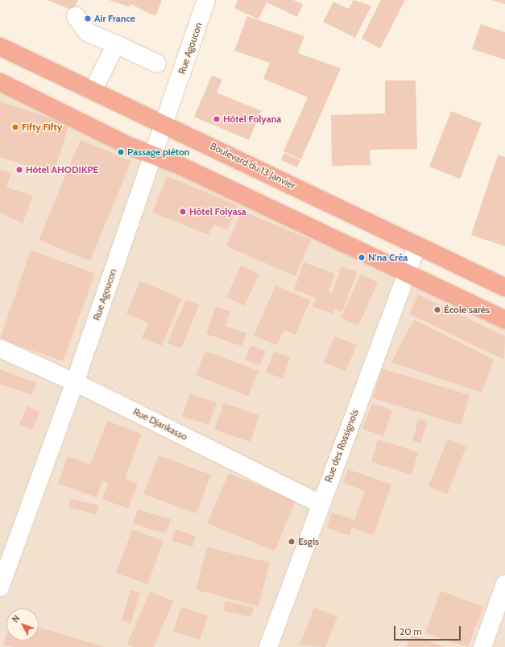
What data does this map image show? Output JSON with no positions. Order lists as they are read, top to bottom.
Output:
{
  "streets": {
    "highway": ["Boulevard du 13 Janvier"],
    "street": ["Rue Agoucon", "Rue Djankasso", "Rue des Rossignols"]
  },
  "crossings": [
    ["Rue Agoucon", "Boulevard du 13 Janvier"],
    ["Rue Agoucon", "Rue Djankasso"],
    ["Boulevard du 13 Janvier", "Rue des Rossignols"],
    ["Rue Djankasso", "Rue des Rossignols"]
  ],
  "places": [
    "Air France",
    "Hôtel Folyana",
    "Fifty Fifty",
    "Passage piéton",
    "Hôtel AHODIKPE",
    "Hôtel Folyasa",
    "N'na Créa",
    "École sarès",
    "Esgis"
  ],
  "scale_bar": "20 m",
  "north": "top left"
}
